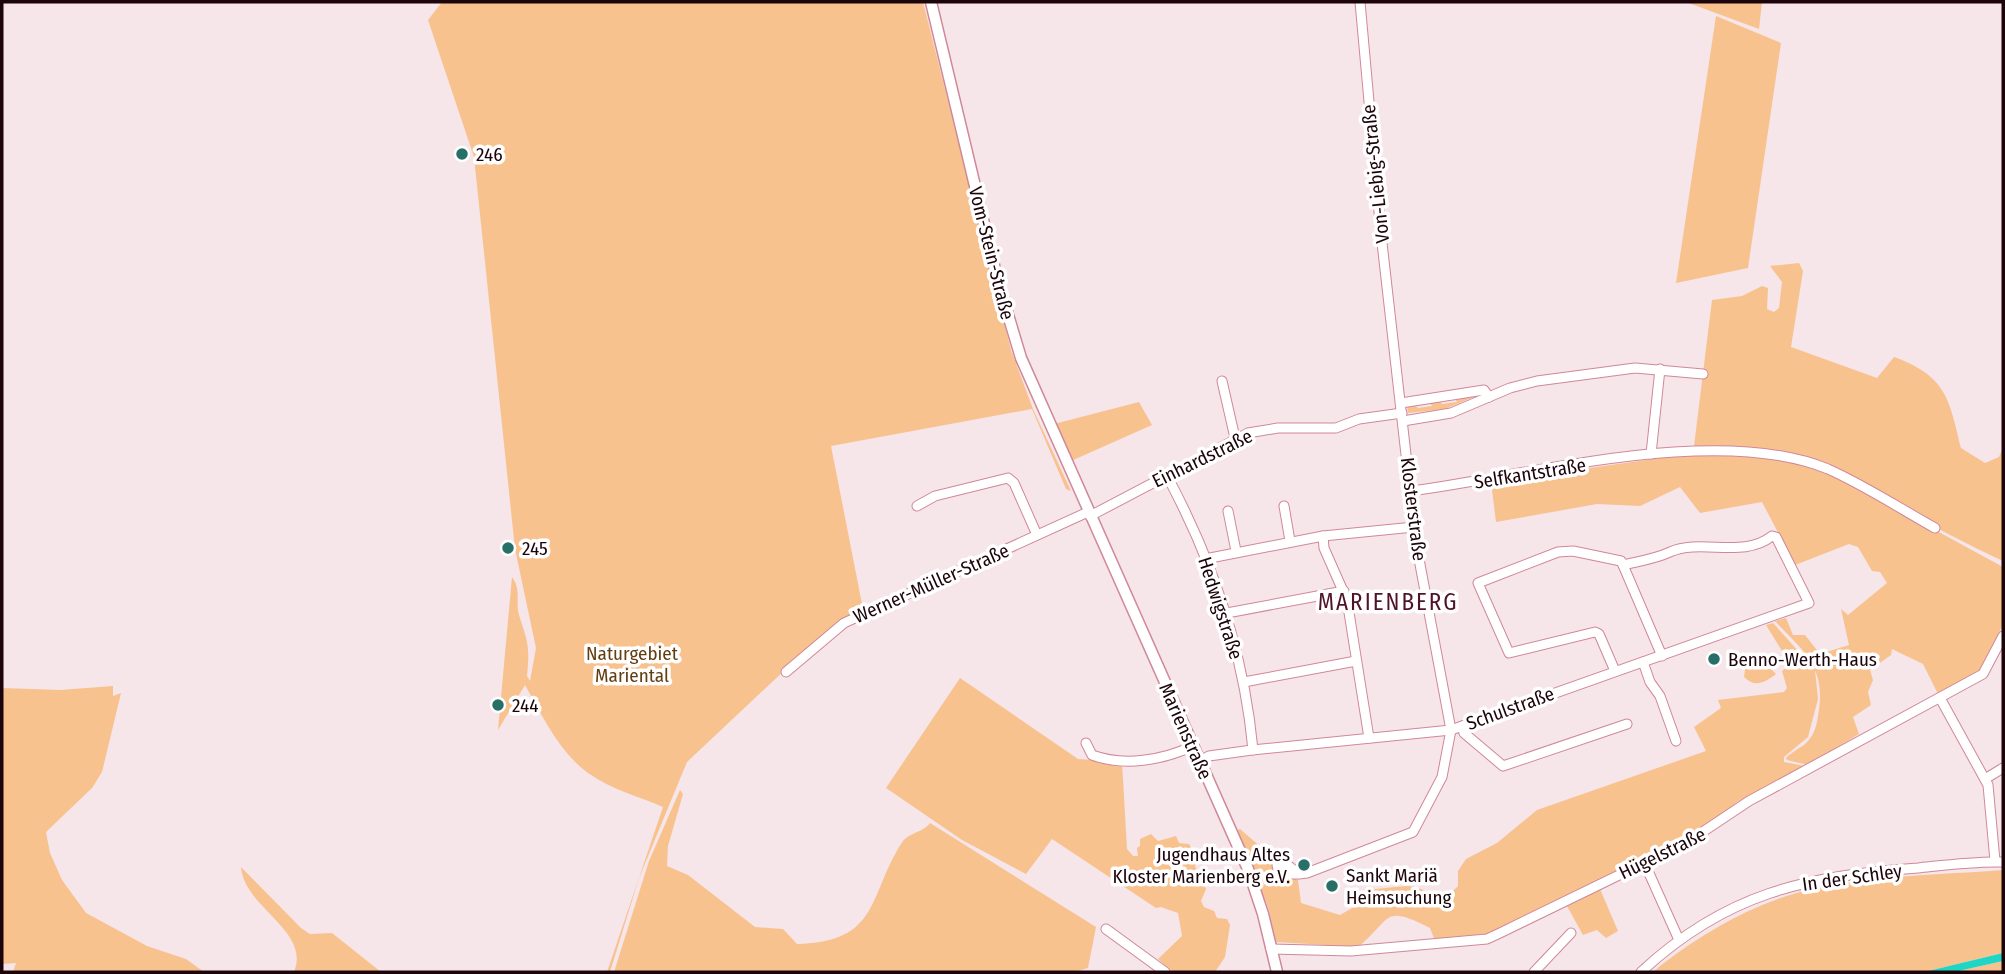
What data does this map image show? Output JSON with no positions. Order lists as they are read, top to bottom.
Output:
{
  "streets": {
    "main road": ["Vom-Stein-Straße", "Marienstraße"],
    "street": [
      "Von-Liebig-Straße",
      "Einhardstraße",
      "Selfkantstraße",
      "Klosterstraße",
      "Werner-Müller-Straße",
      "Hedwigstraße",
      "Schulstraße",
      "Hügelstraße",
      "In der Schley"
    ]
  },
  "crossings": [
    ["Von-Liebig-Straße", "Klosterstraße"],
    ["Vom-Stein-Straße", "Marienstraße"],
    ["Einhardstraße", "Klosterstraße"],
    ["Einhardstraße", "Werner-Müller-Straße"],
    ["Einhardstraße", "Hedwigstraße"],
    ["Einhardstraße", "Marienstraße"],
    ["Selfkantstraße", "Klosterstraße"],
    ["Klosterstraße", "Schulstraße"],
    ["Werner-Müller-Straße", "Marienstraße"],
    ["Hedwigstraße", "Schulstraße"],
    ["Schulstraße", "Marienstraße"],
    ["Marienstraße", "Hügelstraße"]
  ],
  "districts": ["MARIENBERG"],
  "parks": ["Naturgebiet Mariental"],
  "places": [
    "246",
    "245",
    "Benno-Werth-Haus",
    "244",
    "Jugendhaus Altes Kloster Marienberg e.V.",
    "Sankt Mariä Heimsuchung"
  ]
}
